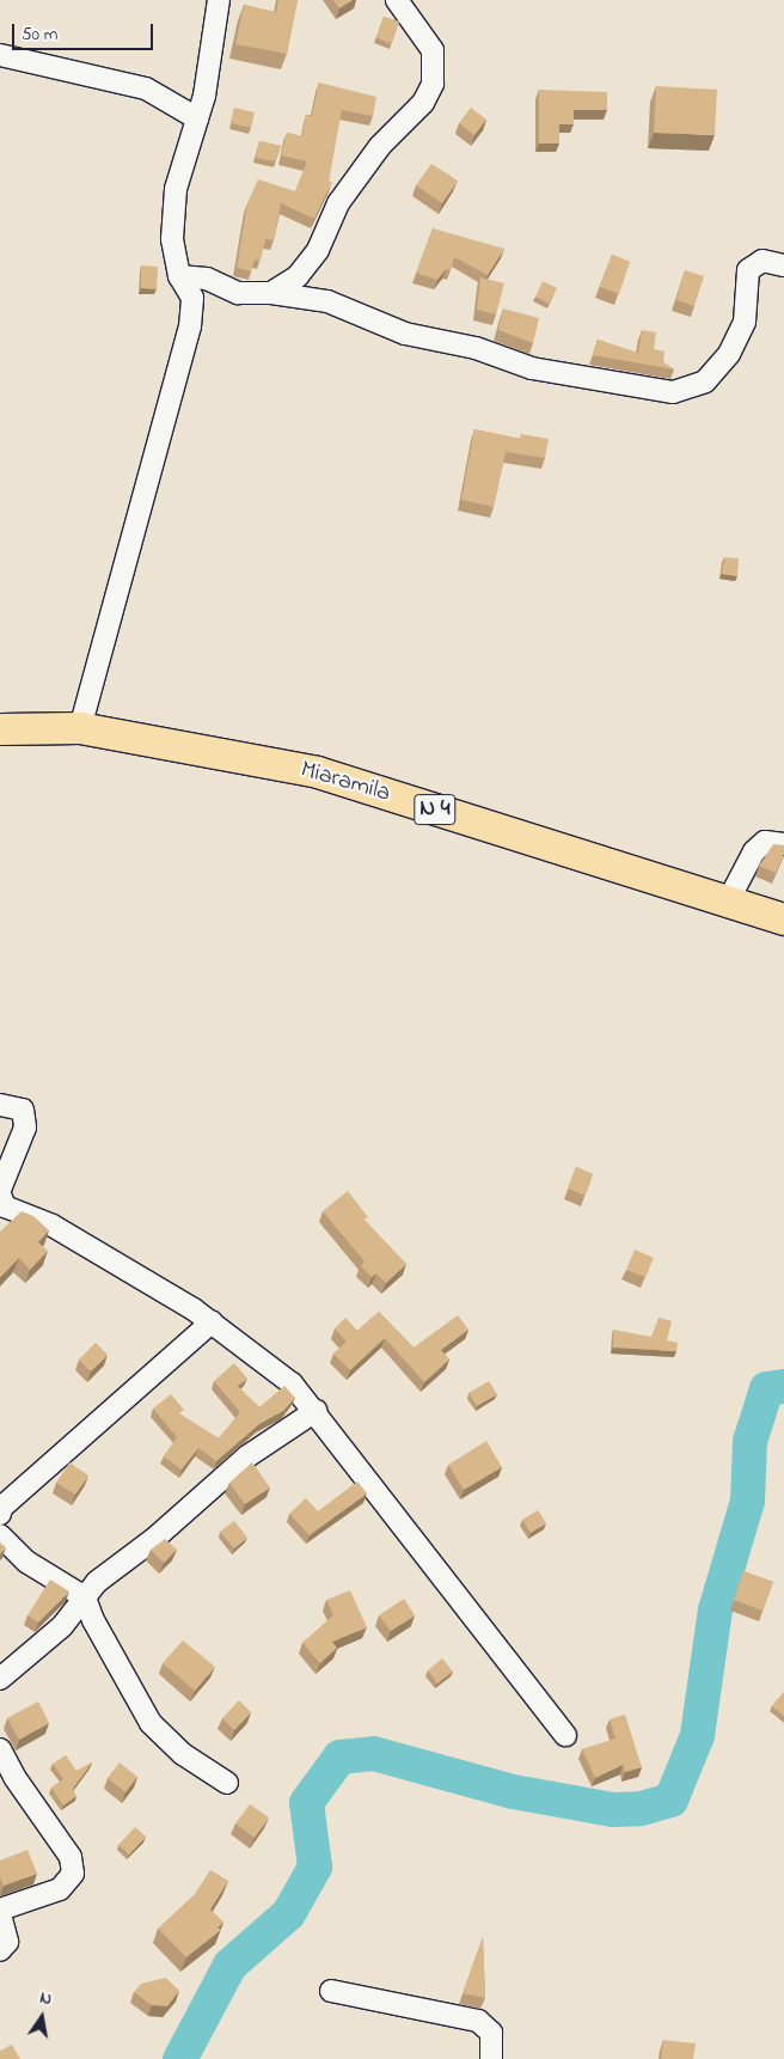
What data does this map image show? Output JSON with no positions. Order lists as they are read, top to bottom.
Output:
{
  "streets": {
    "main road": ["Miaramila", "N 4"]
  },
  "scale_bar": "50 m",
  "north": "top"
}
